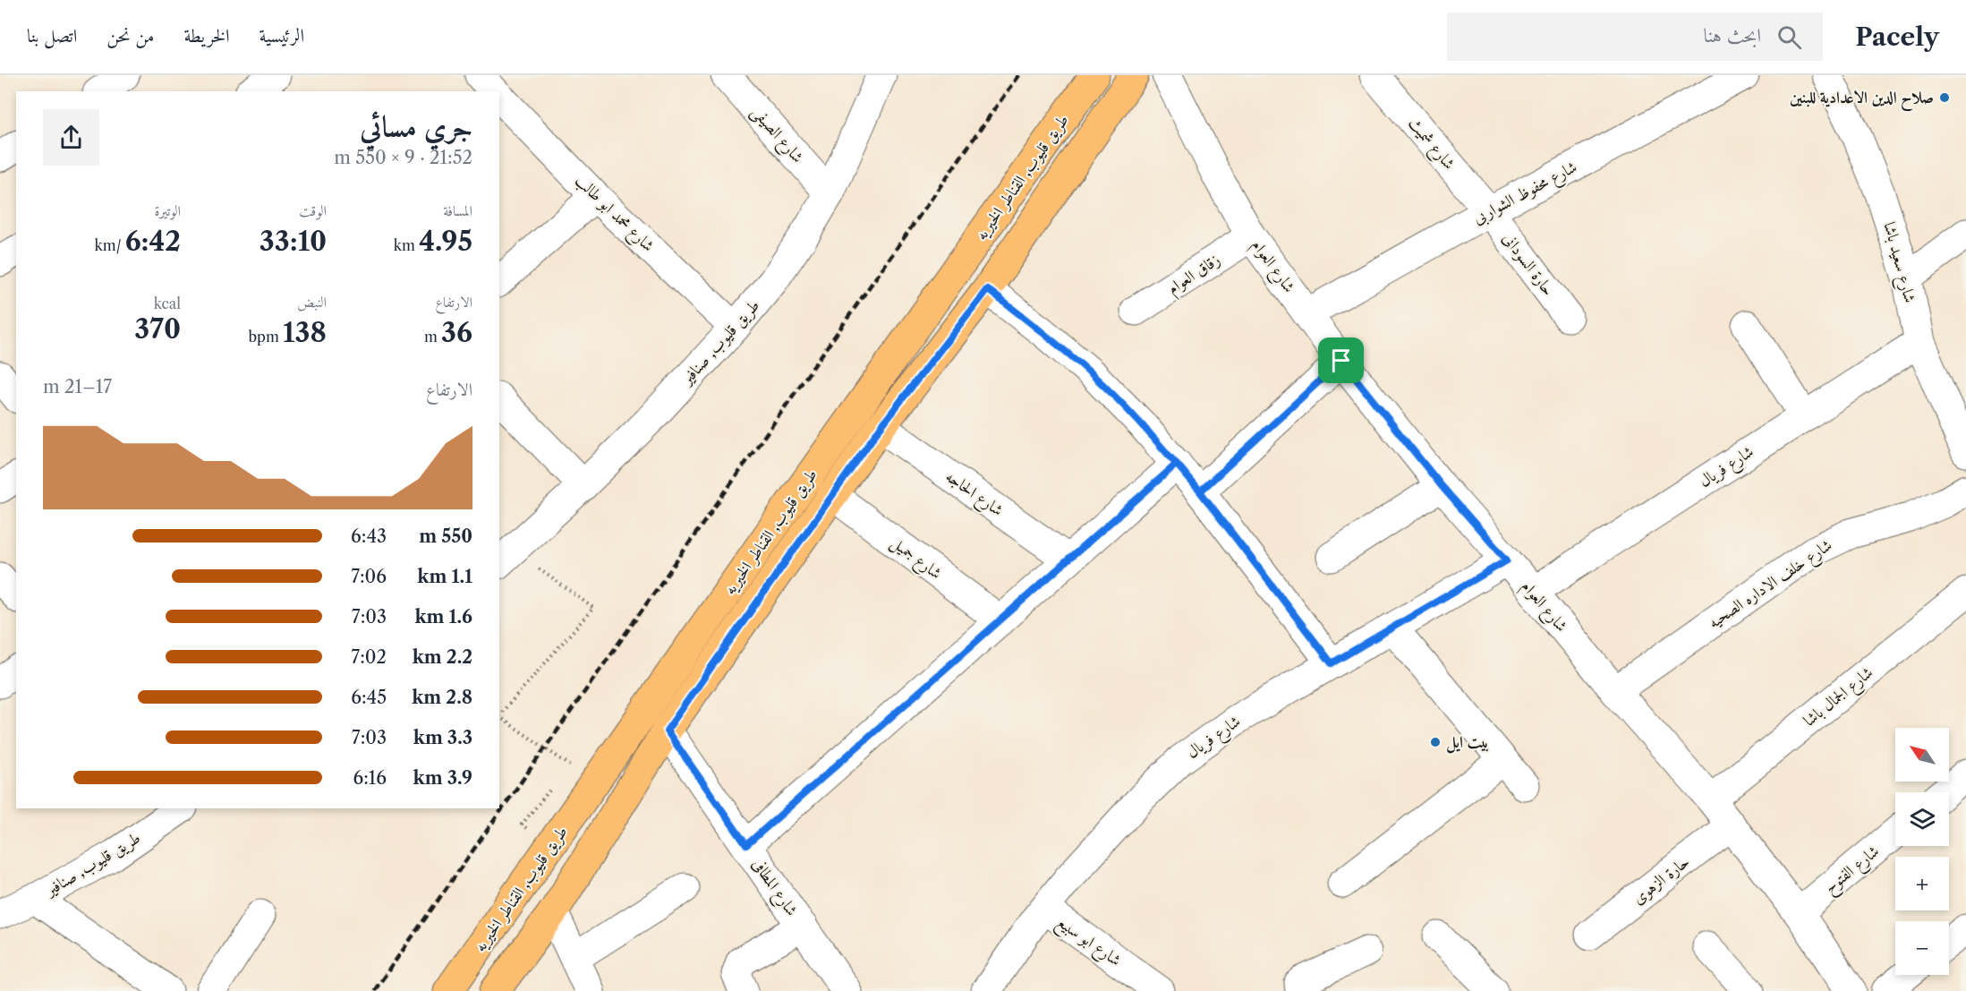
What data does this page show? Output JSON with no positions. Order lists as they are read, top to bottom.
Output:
{
  "streets": {
    "main road": ["طريق قليوب, القناطر الخيريه"],
    "street": [
      "شارع الصيفى",
      "شارع شميث",
      "شارع محفوظ الشواربى",
      "شارع محمد ابو طالب",
      "شارع سعيد باشا",
      "حارة السودانى",
      "شارع العوام",
      "زقاق العوام",
      "طريق قليوب, صنافير",
      "شارع فريال",
      "شارع الحاجه",
      "شارع جميل",
      "شارع خلف الاداره الصحيه",
      "شارع الجمال باشا",
      "شارع الفتوح",
      "حارة الزهوى",
      "شارع المطافى",
      "شارع ابو سبيع"
    ]
  },
  "crossings": [
    ["شارع الصيفى", "طريق قليوب, صنافير"],
    ["شارع شميث", "شارع محفوظ الشواربى"],
    ["شارع شميث", "حارة السودانى"],
    ["طريق قليوب, القناطر الخيريه", "شارع الحاجه"],
    ["طريق قليوب, القناطر الخيريه", "شارع جميل"],
    ["طريق قليوب, القناطر الخيريه", "شارع المطافى"],
    ["شارع محفوظ الشواربى", "حارة السودانى"],
    ["شارع محفوظ الشواربى", "شارع العوام"],
    ["شارع محمد ابو طالب", "طريق قليوب, صنافير"],
    ["شارع سعيد باشا", "شارع فريال"],
    ["شارع العوام", "زقاق العوام"],
    ["شارع العوام", "شارع فريال"],
    ["شارع العوام", "شارع خلف الاداره الصحيه"],
    ["شارع العوام", "شارع الجمال باشا"],
    ["شارع العوام", "شارع الفتوح"],
    ["شارع العوام", "حارة الزهوى"],
    ["شارع فريال", "شارع ابو سبيع"]
  ],
  "places": ["صلاح الدين الاعدادية للبنين", "بيت ايل"],
  "north": "top left",
  "page": {
    "header": "Pacely",
    "search": "ابحث هنا",
    "nav": [
      "الرئيسية",
      "الخريطة",
      "من نحن",
      "اتصل بنا"
    ],
    "heading": ["جري مسائي", "21:52 · 9 × 550 m"],
    "stats": [
      ["المسافة", "4.95 km"],
      ["الوقت", "33:10"],
      ["الوتيرة", "6:42 /km"],
      ["الارتفاع", "36 m"],
      ["النبض", "138 bpm"],
      ["kcal", "370"]
    ],
    "chart": ["الارتفاع", "17–21 m"],
    "list": [
      {
        "name": "550 m",
        "note": "6:43"
      },
      {
        "name": "1.1 km",
        "note": "7:06"
      },
      {
        "name": "1.6 km",
        "note": "7:03"
      },
      {
        "name": "2.2 km",
        "note": "7:02"
      },
      {
        "name": "2.8 km",
        "note": "6:45"
      },
      {
        "name": "3.3 km",
        "note": "7:03"
      },
      {
        "name": "3.9 km",
        "note": "6:16"
      }
    ],
    "map_buttons": ["+", "−"]
  }
}
